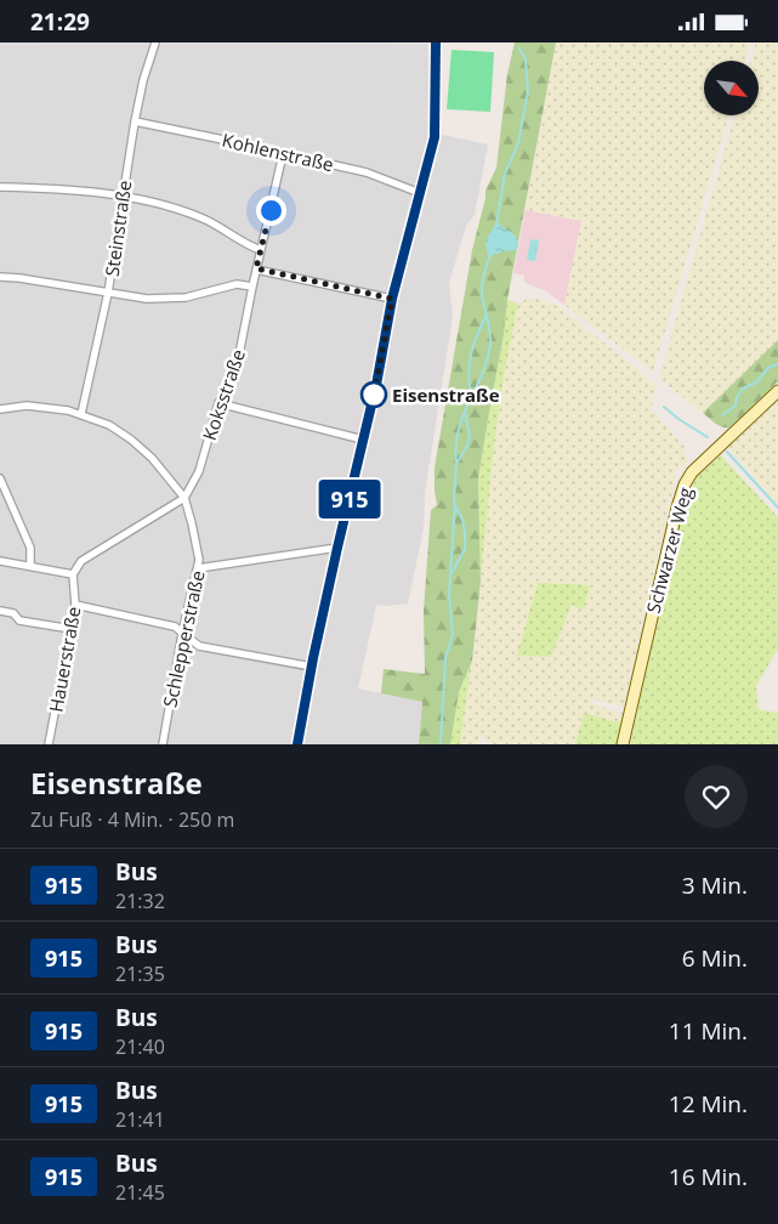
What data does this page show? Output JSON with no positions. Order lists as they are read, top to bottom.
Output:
{
  "streets": {
    "street": [
      "Kohlenstraße",
      "Steinstraße",
      "Koksstraße",
      "Schwarzer Weg",
      "Schlepperstraße",
      "Hauerstraße"
    ]
  },
  "crossings": [
    ["Kohlenstraße", "Steinstraße"],
    ["Kohlenstraße", "Koksstraße"],
    ["Steinstraße", "Schlepperstraße"],
    ["Koksstraße", "Schlepperstraße"],
    ["Koksstraße", "Hauerstraße"]
  ],
  "places": ["Eisenstraße"],
  "lines": ["bus line 915"],
  "north": "bottom right",
  "page": {
    "status": "21:29",
    "on_map": "915",
    "heading": ["Eisenstraße", "Zu Fuß · 4 Min. · 250 m"],
    "list": [
      {
        "mark": "915",
        "name": "Bus",
        "note": "21:32",
        "value": "3 Min."
      },
      {
        "mark": "915",
        "name": "Bus",
        "note": "21:35",
        "value": "6 Min."
      },
      {
        "mark": "915",
        "name": "Bus",
        "note": "21:40",
        "value": "11 Min."
      },
      {
        "mark": "915",
        "name": "Bus",
        "note": "21:41",
        "value": "12 Min."
      },
      {
        "mark": "915",
        "name": "Bus",
        "note": "21:45",
        "value": "16 Min."
      }
    ]
  }
}
